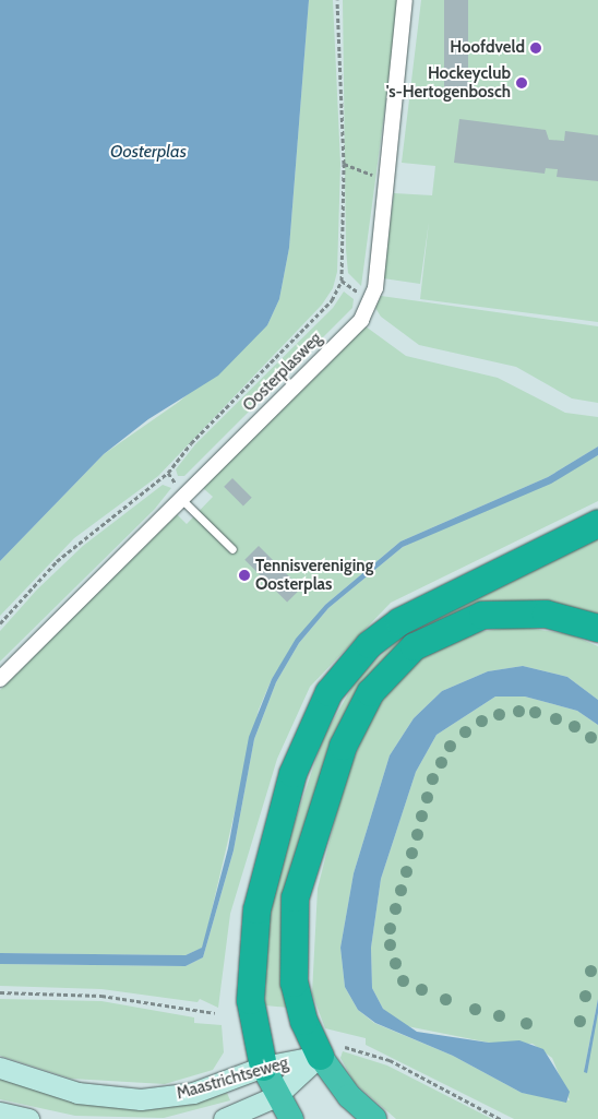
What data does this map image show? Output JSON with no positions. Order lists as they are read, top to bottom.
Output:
{
  "streets": {
    "main road": ["Maastrichtseweg"],
    "street": ["Oosterplasweg"]
  },
  "water": ["Oosterplas"],
  "places": ["Hoofdveld", "Hockeyclub 's-Hertogenbosch", "Tennisvereniging Oosterplas"]
}
